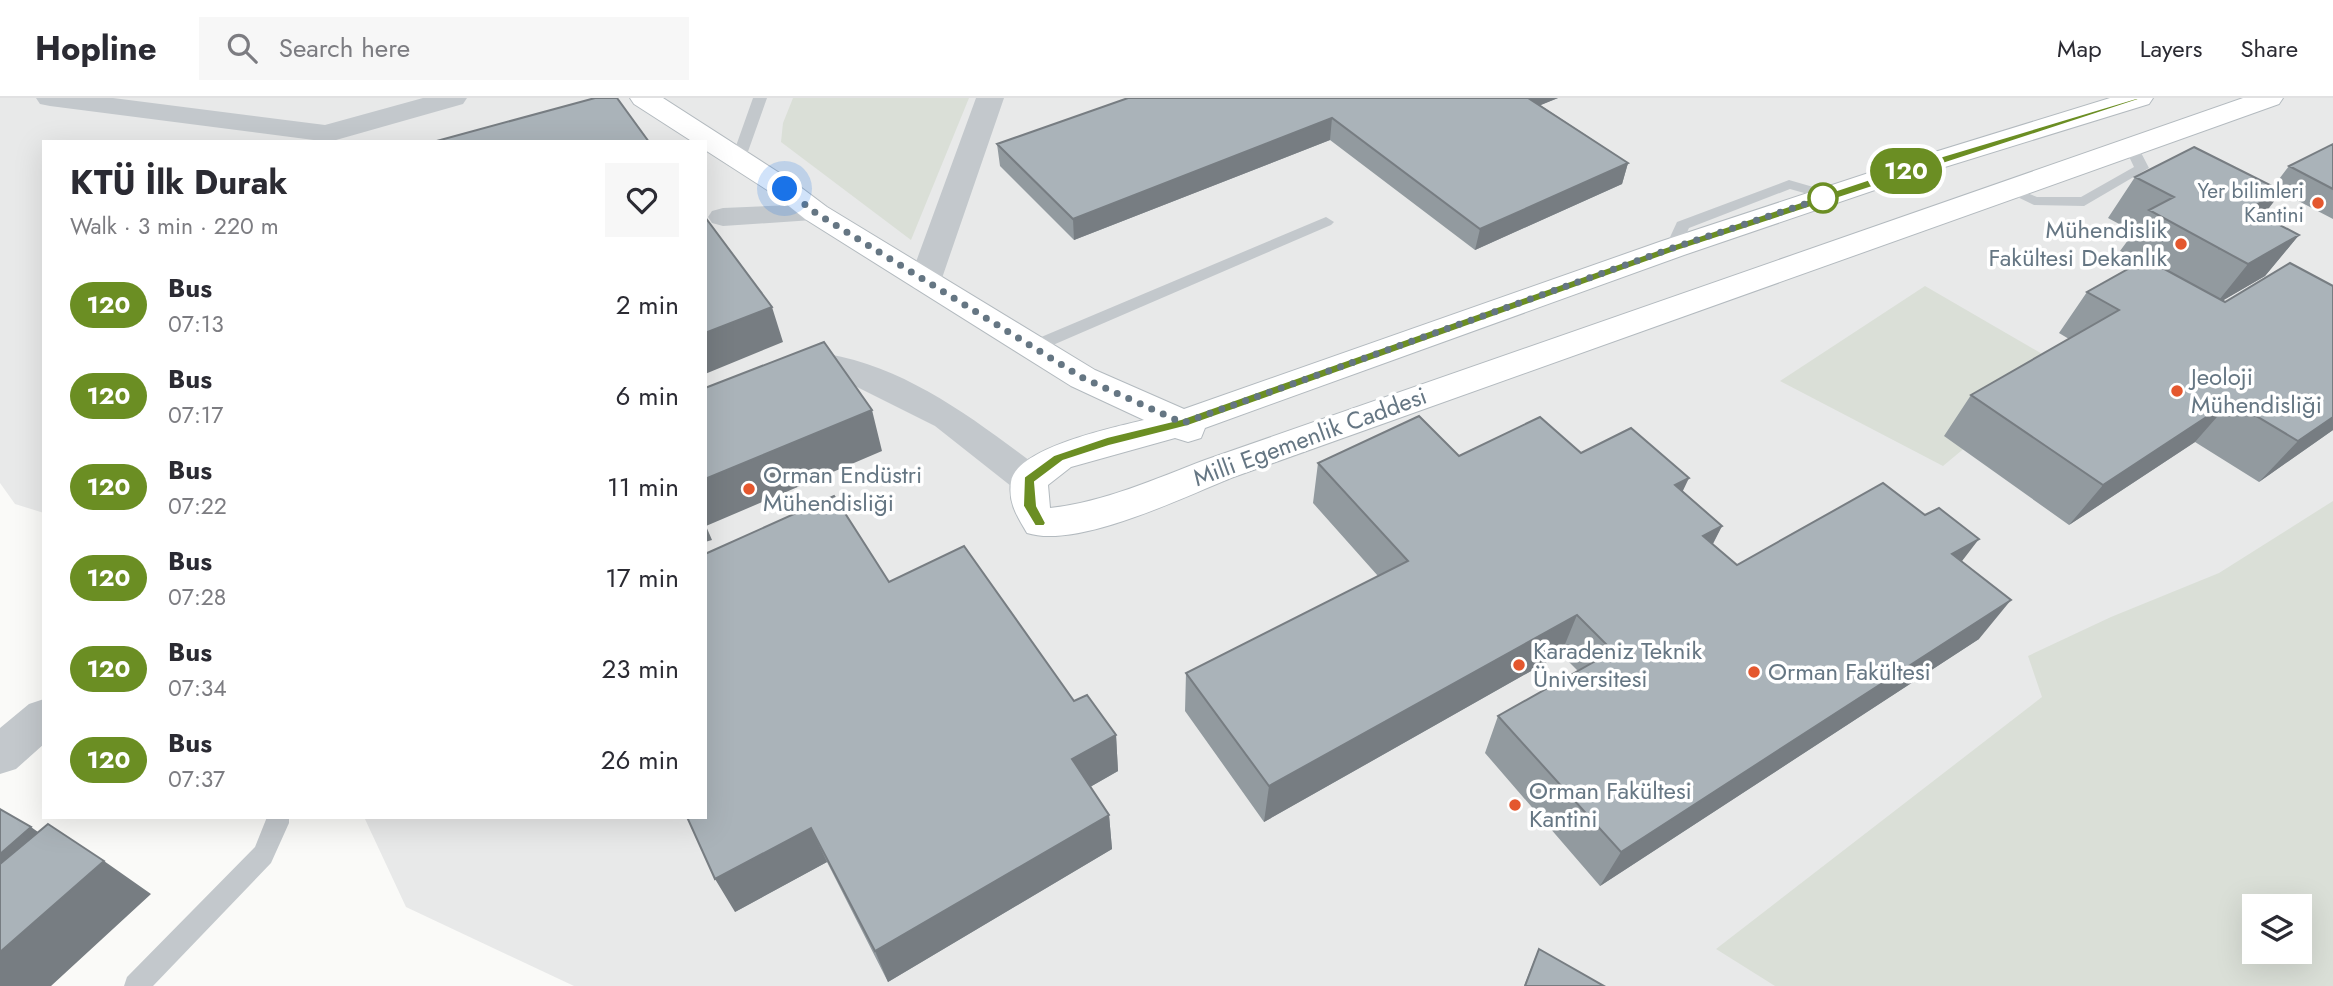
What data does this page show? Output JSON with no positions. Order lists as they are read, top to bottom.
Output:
{
  "streets": {
    "street": ["Milli Egemenlik Caddesi"]
  },
  "places": [
    "Yer bilimleri Kantini",
    "Mühendislik Fakültesi Dekanlık",
    "Jeoloji Mühendisliği",
    "Orman Endüstri Mühendisliği",
    "Karadeniz Teknik Üniversitesi",
    "Orman Fakültesi",
    "Orman Fakültesi Kantini"
  ],
  "lines": ["bus line 120"],
  "page": {
    "header": "Hopline",
    "search": "Search here",
    "nav": ["Map", "Layers", "Share"],
    "on_map": "120",
    "heading": ["KTÜ İlk Durak", "Walk · 3 min · 220 m"],
    "list": [
      {
        "mark": "120",
        "name": "Bus",
        "note": "07:13",
        "value": "2 min"
      },
      {
        "mark": "120",
        "name": "Bus",
        "note": "07:17",
        "value": "6 min"
      },
      {
        "mark": "120",
        "name": "Bus",
        "note": "07:22",
        "value": "11 min"
      },
      {
        "mark": "120",
        "name": "Bus",
        "note": "07:28",
        "value": "17 min"
      },
      {
        "mark": "120",
        "name": "Bus",
        "note": "07:34",
        "value": "23 min"
      },
      {
        "mark": "120",
        "name": "Bus",
        "note": "07:37",
        "value": "26 min"
      }
    ]
  }
}
